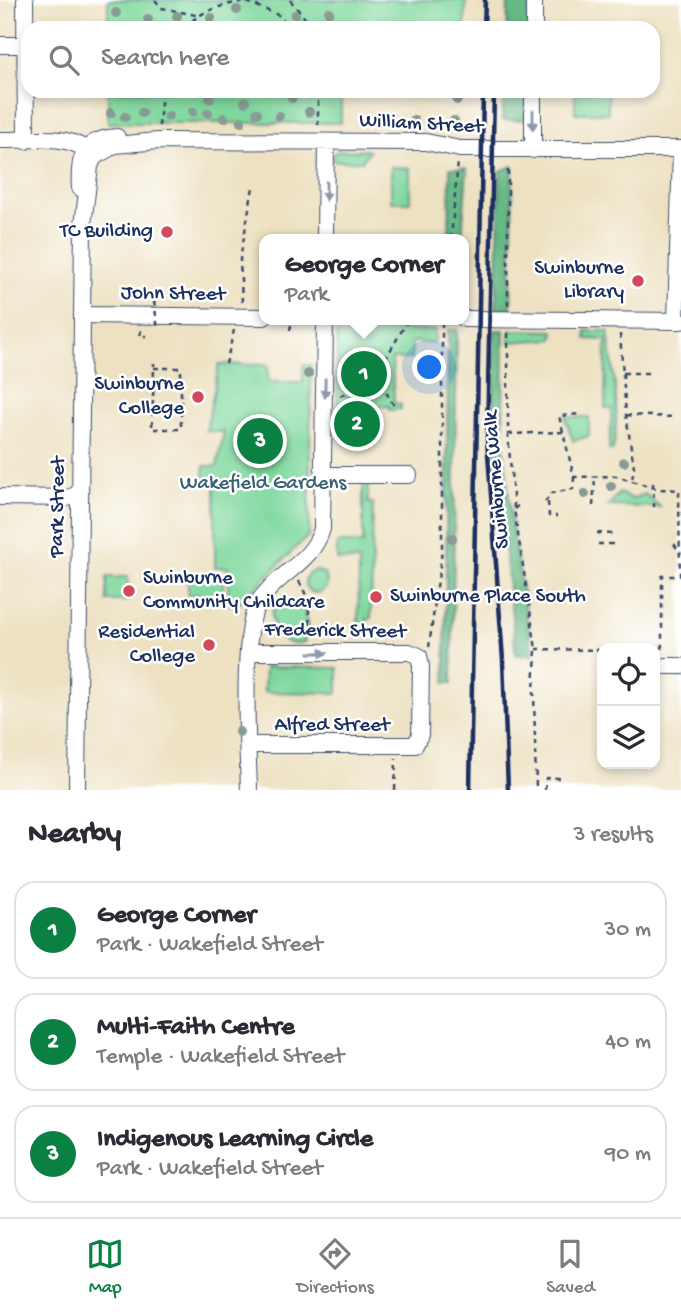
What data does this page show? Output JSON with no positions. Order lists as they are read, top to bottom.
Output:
{
  "streets": {
    "street": [
      "William Street",
      "John Street",
      "Park Street",
      "Frederick Street",
      "Alfred Street"
    ],
    "path": ["Swinburne Walk"]
  },
  "crossings": [
    ["William Street", "Park Street"],
    ["John Street", "Park Street"],
    ["Frederick Street", "Alfred Street"]
  ],
  "one_way": ["Frederick Street"],
  "parks": ["Wakefield Gardens"],
  "places": [
    "TC Building",
    "Swinburne Library",
    "Swinburne College",
    "Swinburne Community Childcare",
    "Swinburne Place South",
    "Residential College"
  ],
  "page": {
    "search": "Search here",
    "popup": ["George Corner", "Park"],
    "pins": ["1", "2", "3"],
    "heading": ["Nearby", "3 results"],
    "list": [
      {
        "mark": "1",
        "name": "George Corner",
        "note": "Park · Wakefield Street",
        "value": "30 m"
      },
      {
        "mark": "2",
        "name": "Multi-Faith Centre",
        "note": "Temple · Wakefield Street",
        "value": "40 m"
      },
      {
        "mark": "3",
        "name": "Indigenous Learning Circle",
        "note": "Park · Wakefield Street",
        "value": "90 m"
      }
    ],
    "nav": ["Map", "Directions", "Saved"]
  }
}
